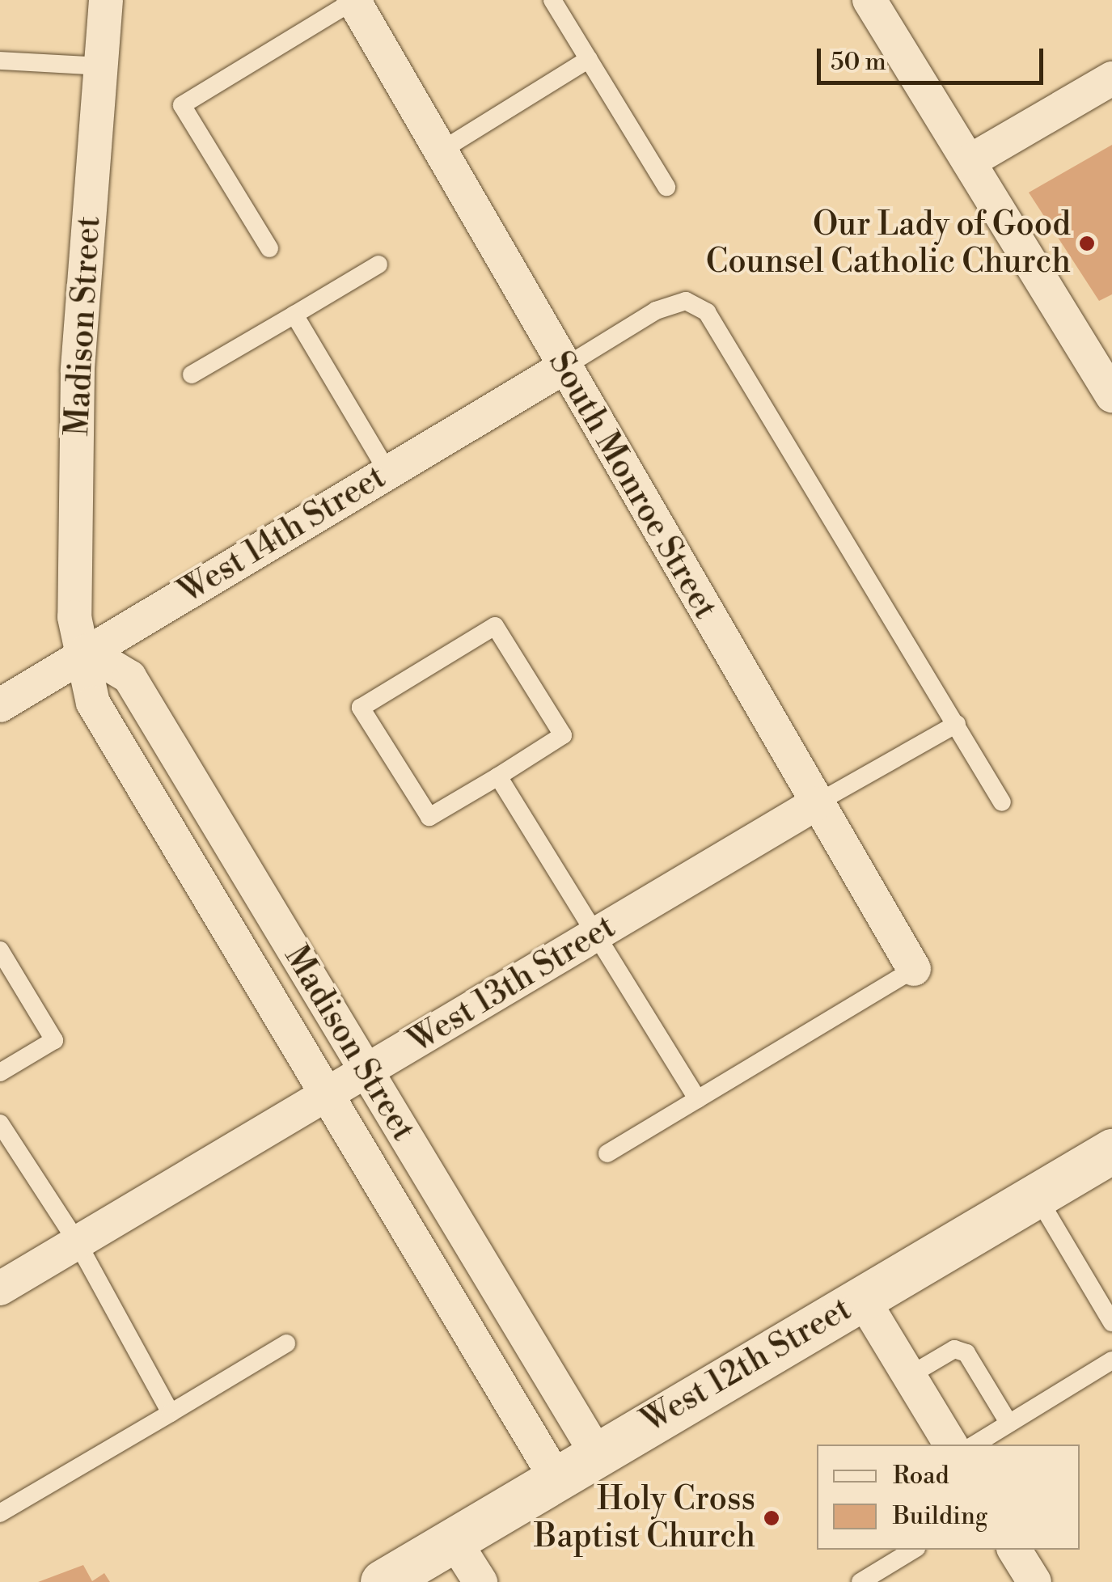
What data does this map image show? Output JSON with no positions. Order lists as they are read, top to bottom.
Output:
{
  "streets": {
    "main road": ["West 12th Street"],
    "street": [
      "Madison Street",
      "South Monroe Street",
      "West 14th Street",
      "West 13th Street"
    ]
  },
  "crossings": [
    ["Madison Street", "West 14th Street"],
    ["Madison Street", "West 13th Street"],
    ["Madison Street", "West 12th Street"],
    ["South Monroe Street", "West 14th Street"],
    ["South Monroe Street", "West 13th Street"]
  ],
  "places": ["Our Lady of Good Counsel Catholic Church", "Holy Cross Baptist Church"],
  "legend": ["Road", "Building"],
  "scale_bar": "50 m"
}
